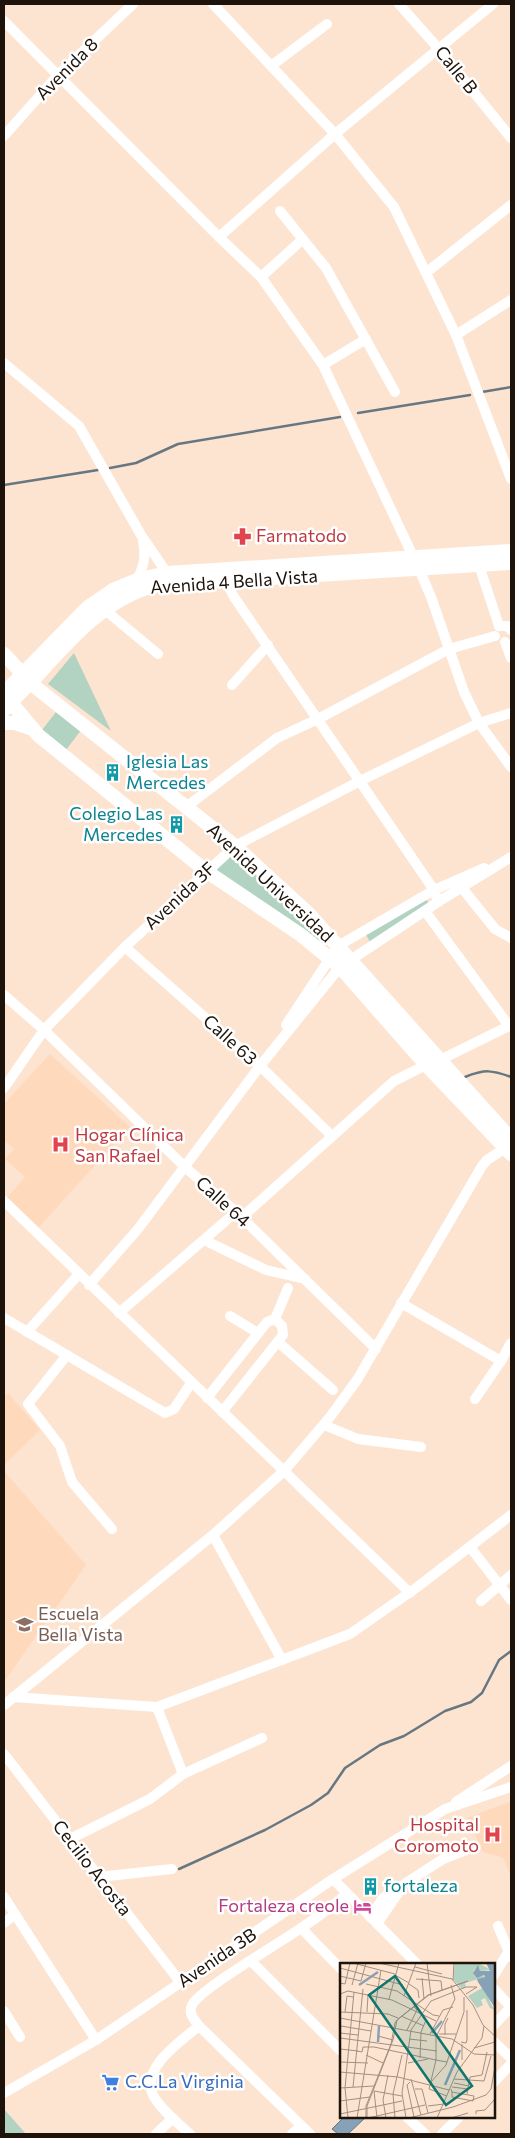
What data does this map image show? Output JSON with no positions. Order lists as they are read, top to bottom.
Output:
{
  "streets": {
    "street": [
      "Avenida 8",
      "Calle B",
      "Avenida 4 Bella Vista",
      "Avenida Universidad",
      "Avenida 3F",
      "Calle 63",
      "Calle 64",
      "Cecilio Acosta",
      "Avenida 3B"
    ]
  },
  "crossings": [
    ["Avenida 4 Bella Vista", "Avenida Universidad"],
    ["Avenida Universidad", "Avenida 3F"],
    ["Avenida 3F", "Calle 63"],
    ["Avenida 3F", "Calle 64"],
    ["Cecilio Acosta", "Avenida 3B"]
  ],
  "places": {
    "pharmacy": ["Farmatodo"],
    "building": ["Iglesia Las Mercedes", "Colegio Las Mercedes", "fortaleza"],
    "hospital": ["Hogar Clínica San Rafael", "Hospital Coromoto"],
    "school or university": ["Escuela Bella Vista"],
    "hotel": ["Fortaleza creole"],
    "supermarket": ["C.C.La Virginia"]
  }
}
